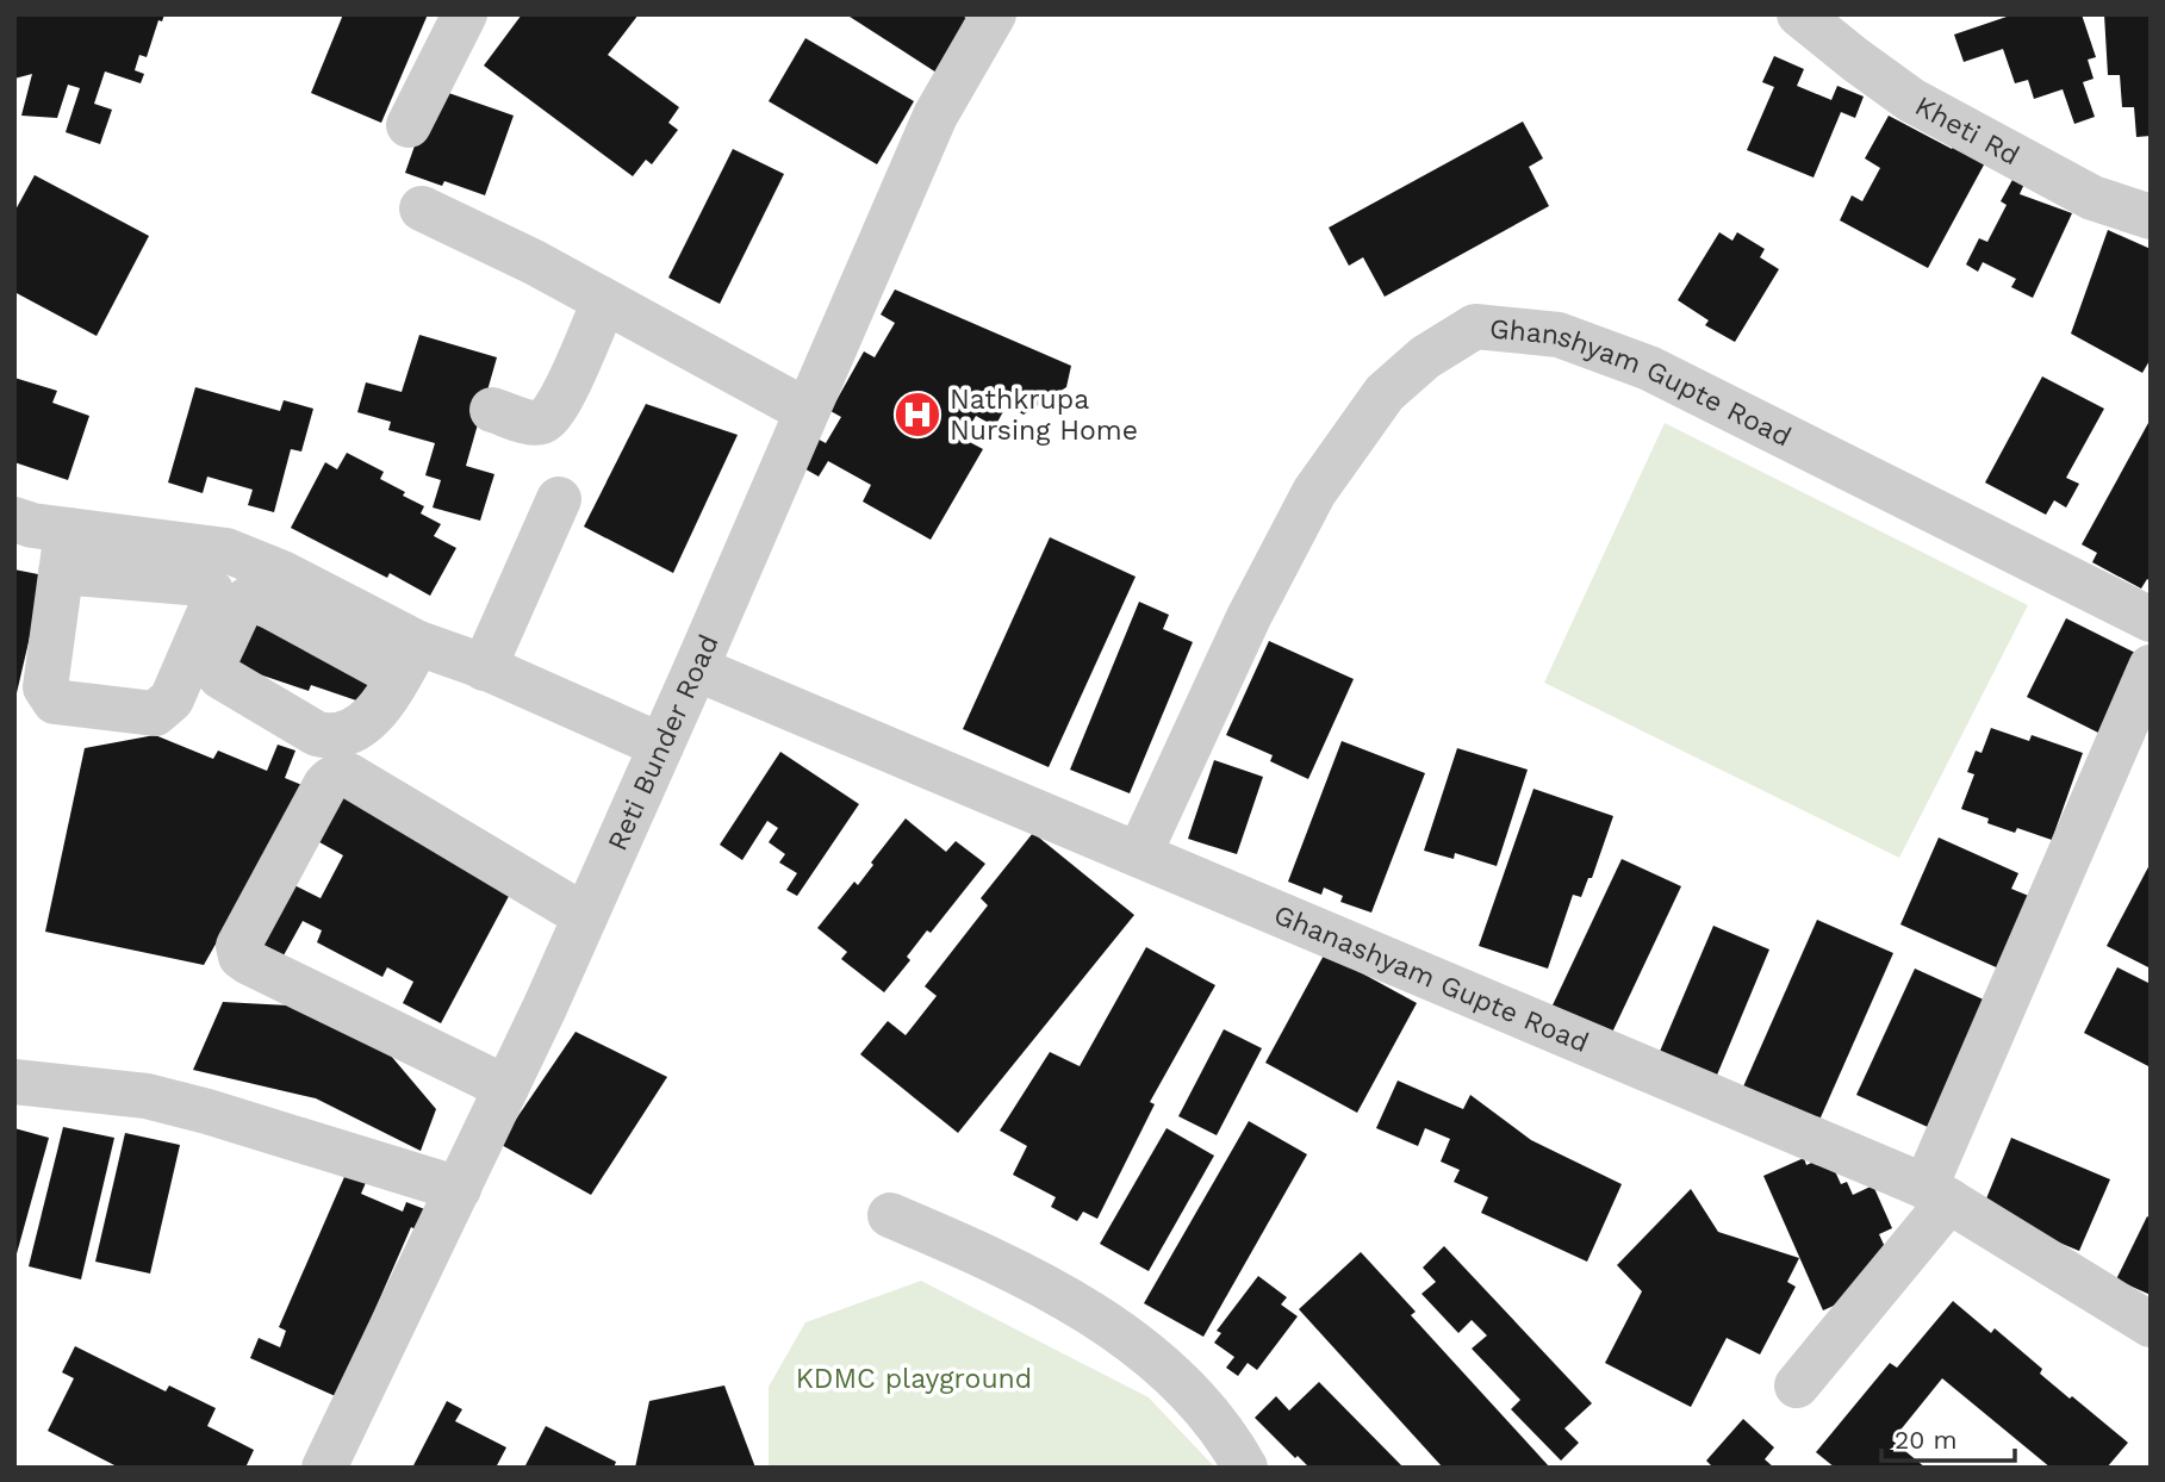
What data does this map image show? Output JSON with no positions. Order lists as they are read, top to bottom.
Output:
{
  "streets": {
    "street": [
      "Kheti Rd",
      "Ghanshyam Gupte Road",
      "Reti Bunder Road",
      "Ghanashyam Gupte Road"
    ]
  },
  "crossings": [
    ["Ghanshyam Gupte Road", "Ghanashyam Gupte Road"],
    ["Reti Bunder Road", "Ghanashyam Gupte Road"]
  ],
  "parks": ["KDMC playground"],
  "places": {
    "hospital": ["Nathkrupa Nursing Home"]
  },
  "scale_bar": "20 m"
}
